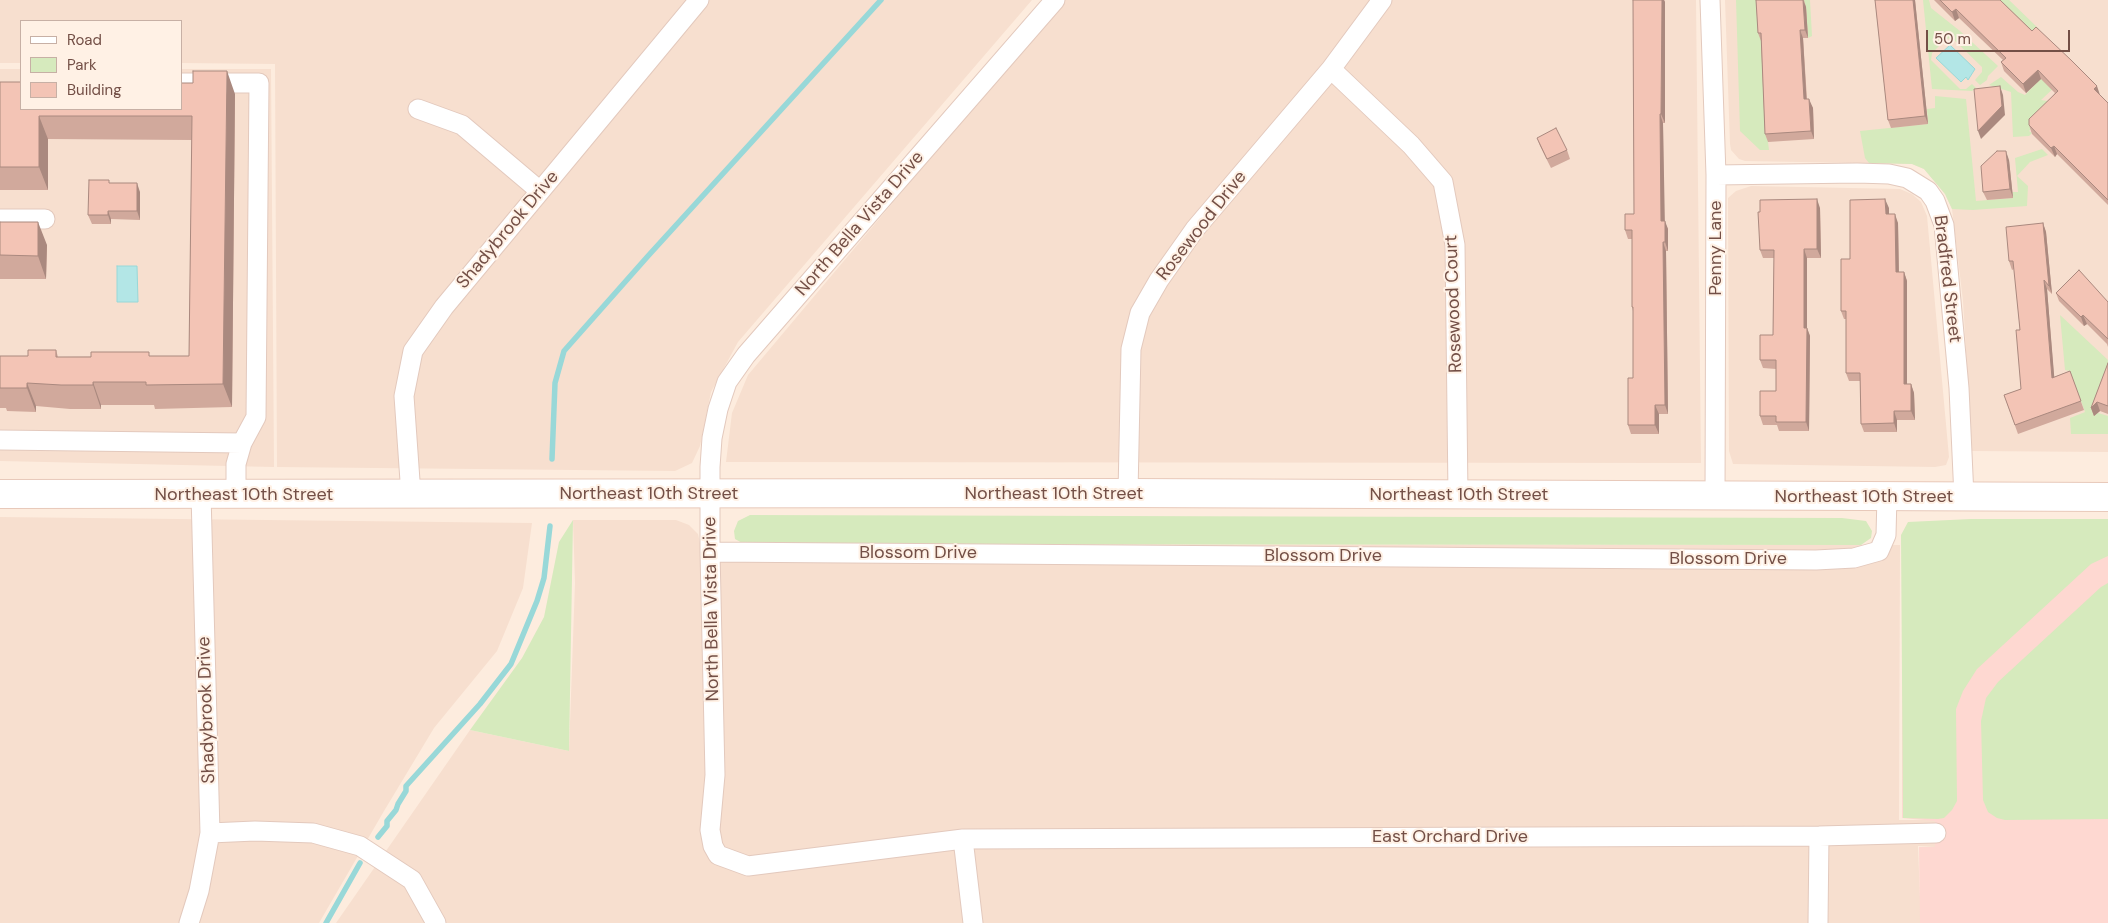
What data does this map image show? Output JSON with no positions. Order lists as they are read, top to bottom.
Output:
{
  "streets": {
    "main road": ["Northeast 10th Street"],
    "street": [
      "North Bella Vista Drive",
      "Rosewood Drive",
      "Shadybrook Drive",
      "Penny Lane",
      "Bradfred Street",
      "Rosewood Court",
      "Blossom Drive",
      "East Orchard Drive"
    ]
  },
  "crossings": [
    ["North Bella Vista Drive", "Northeast 10th Street"],
    ["North Bella Vista Drive", "Blossom Drive"],
    ["North Bella Vista Drive", "East Orchard Drive"],
    ["Rosewood Drive", "Rosewood Court"],
    ["Rosewood Drive", "Northeast 10th Street"],
    ["Shadybrook Drive", "Northeast 10th Street"],
    ["Penny Lane", "Bradfred Street"],
    ["Penny Lane", "Northeast 10th Street"],
    ["Bradfred Street", "Northeast 10th Street"],
    ["Rosewood Court", "Northeast 10th Street"],
    ["Northeast 10th Street", "Blossom Drive"]
  ],
  "legend": ["Road", "Park", "Building"],
  "scale_bar": "50 m"
}
